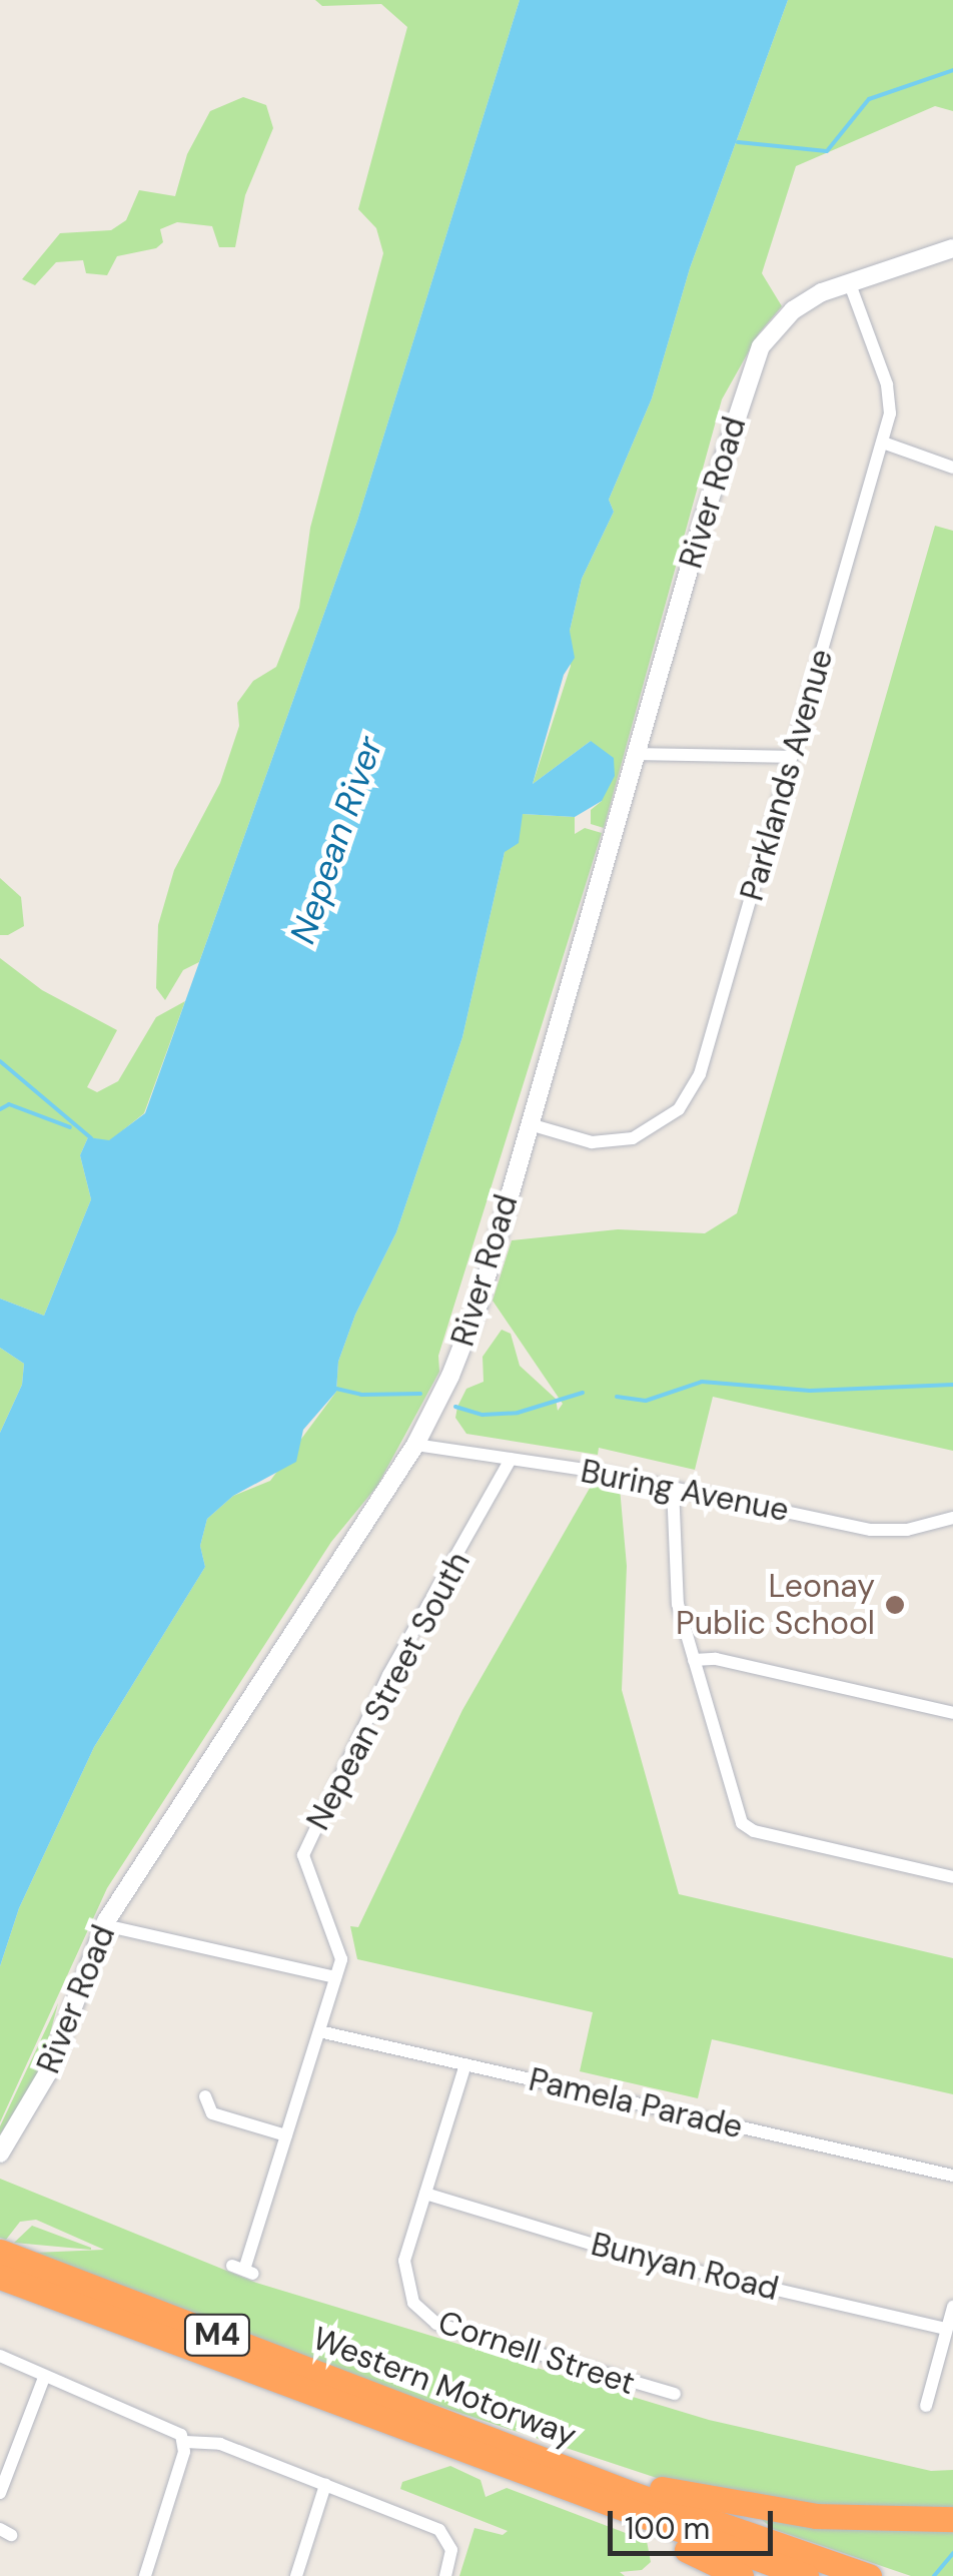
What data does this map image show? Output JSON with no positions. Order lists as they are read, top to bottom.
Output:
{
  "streets": {
    "highway": ["M4", "Western Motorway"],
    "street": [
      "River Road",
      "Parklands Avenue",
      "Buring Avenue",
      "Nepean Street South",
      "Pamela Parade",
      "Bunyan Road",
      "Cornell Street"
    ]
  },
  "crossings": [
    ["River Road", "Parklands Avenue"],
    ["River Road", "Buring Avenue"],
    ["Buring Avenue", "Nepean Street South"],
    ["Nepean Street South", "Pamela Parade"],
    ["Pamela Parade", "Cornell Street"],
    ["Bunyan Road", "Cornell Street"],
    ["M4", "Western Motorway"]
  ],
  "water": ["Nepean River"],
  "places": ["Leonay Public School"],
  "scale_bar": "100 m"
}
